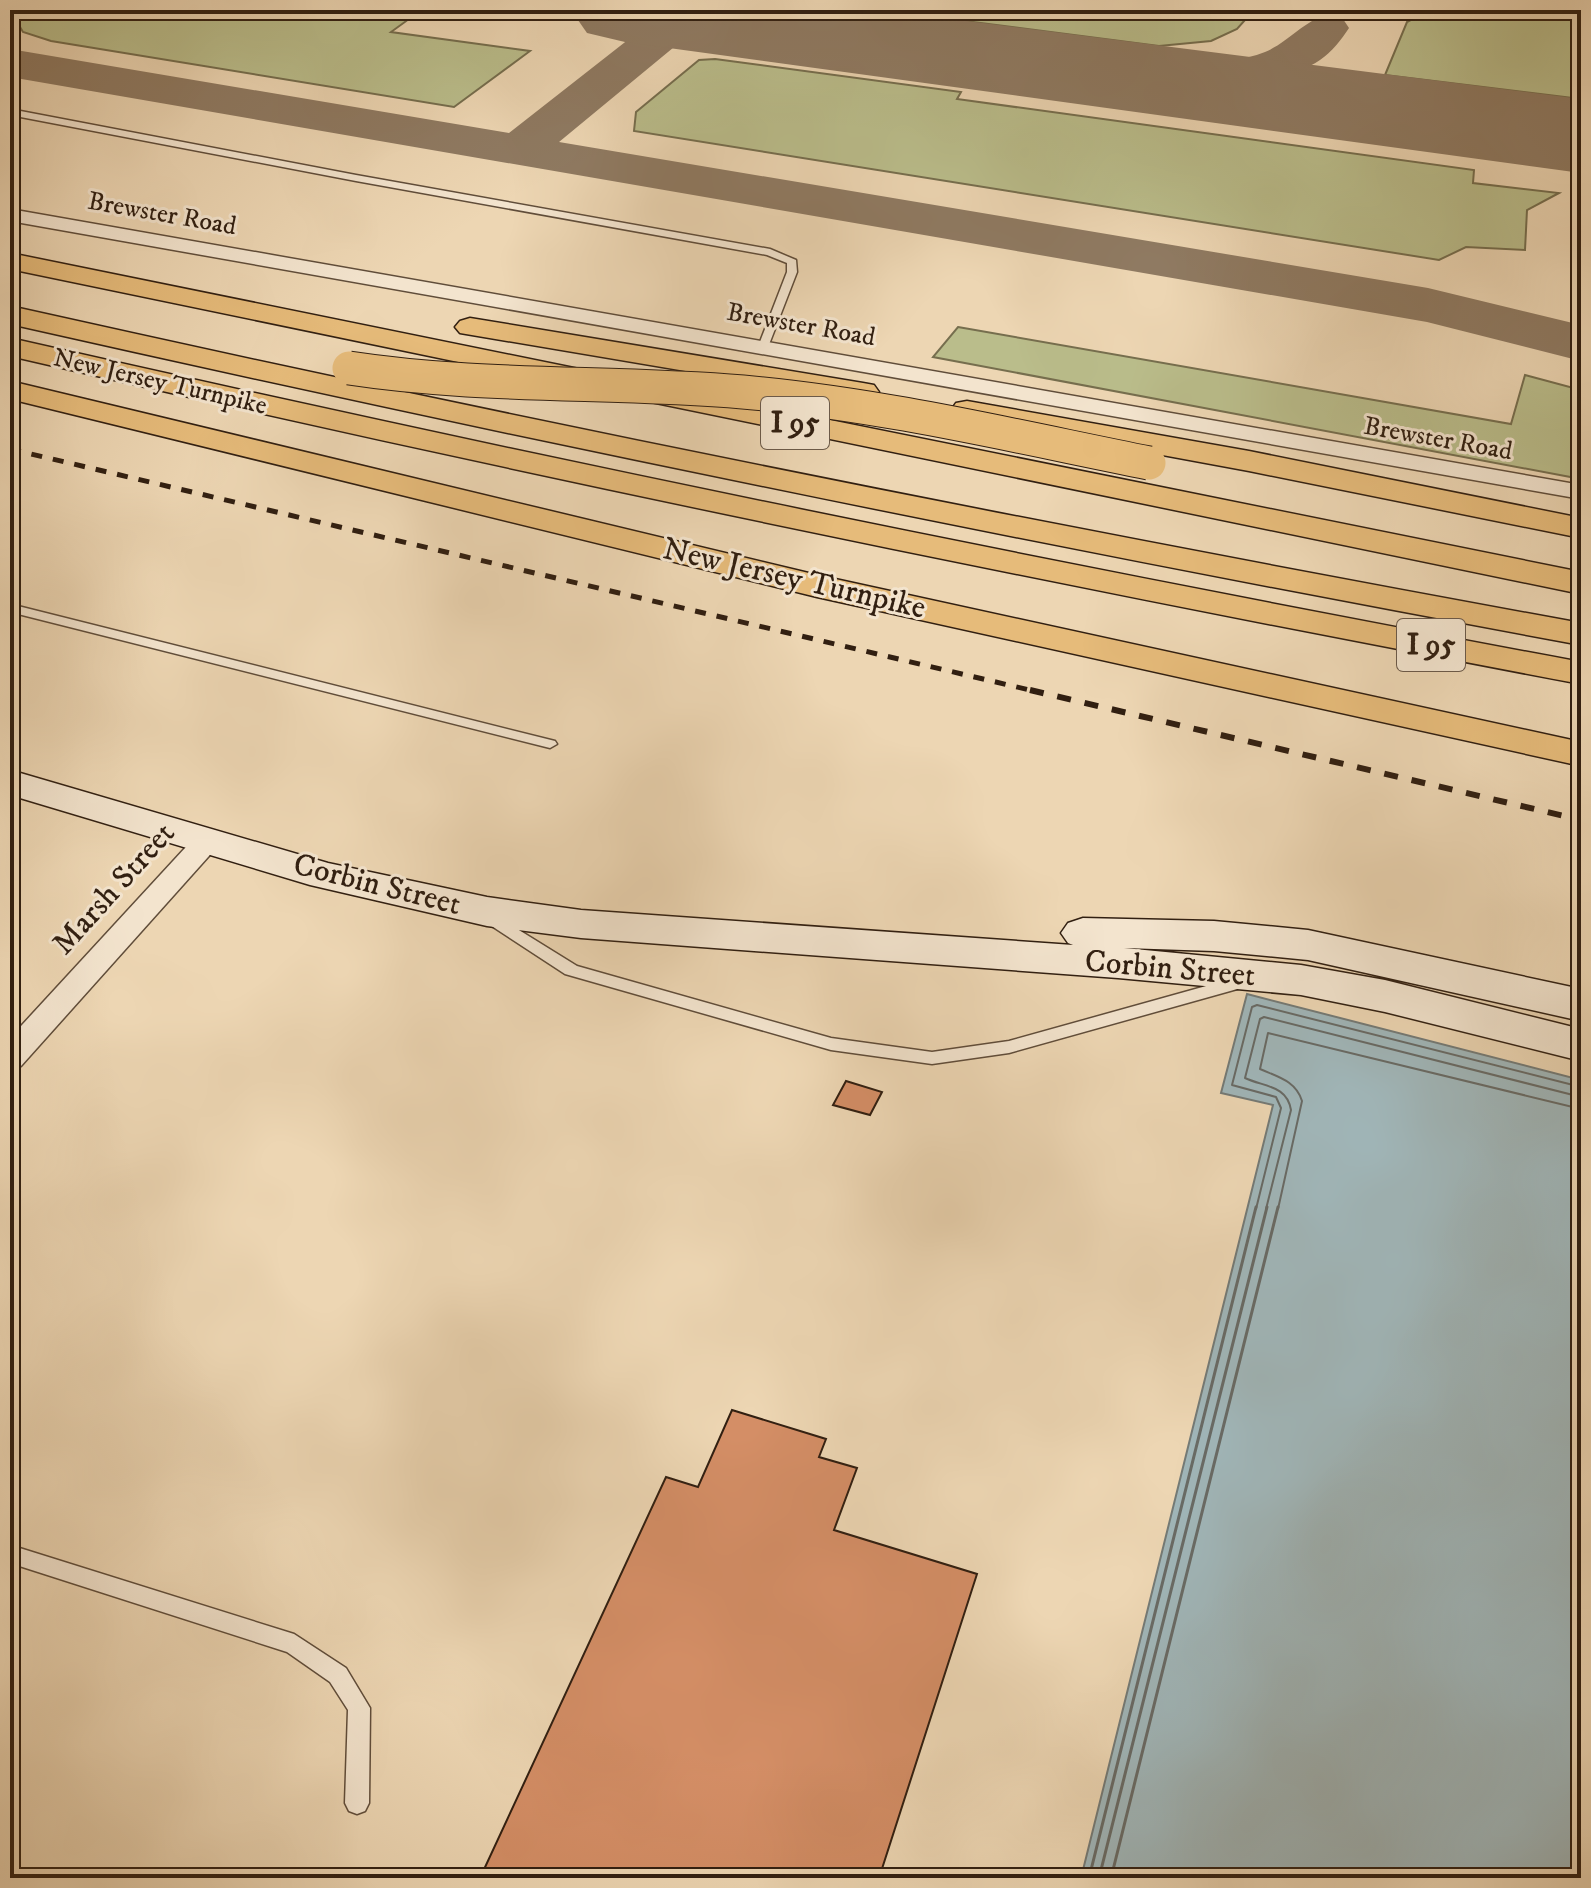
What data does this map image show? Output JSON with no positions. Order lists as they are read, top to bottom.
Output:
{
  "streets": {
    "highway": ["New Jersey Turnpike", "I 95"],
    "main road": ["Corbin Street"],
    "street": ["Brewster Road", "Marsh Street"]
  },
  "crossings": [
    ["Corbin Street", "Marsh Street"]
  ]
}
